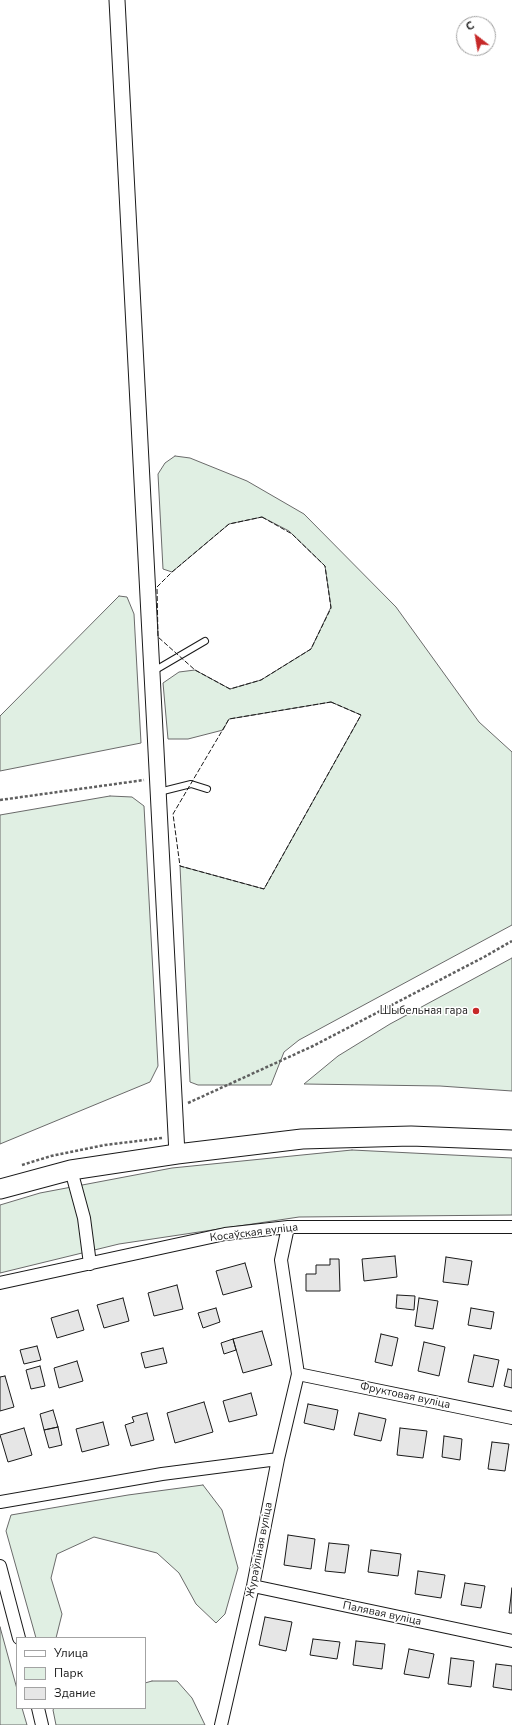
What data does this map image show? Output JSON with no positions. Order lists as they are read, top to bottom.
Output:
{
  "streets": {
    "street": [
      "Косаўская вуліца",
      "Фруктовая вуліца",
      "Жураўліная вуліца",
      "Палявая вуліца"
    ]
  },
  "crossings": [
    ["Фруктовая вуліца", "Жураўліная вуліца"],
    ["Жураўліная вуліца", "Палявая вуліца"]
  ],
  "places": ["Шыбельная гара"],
  "legend": ["Улица", "Парк", "Здание"],
  "north": "top left"
}
